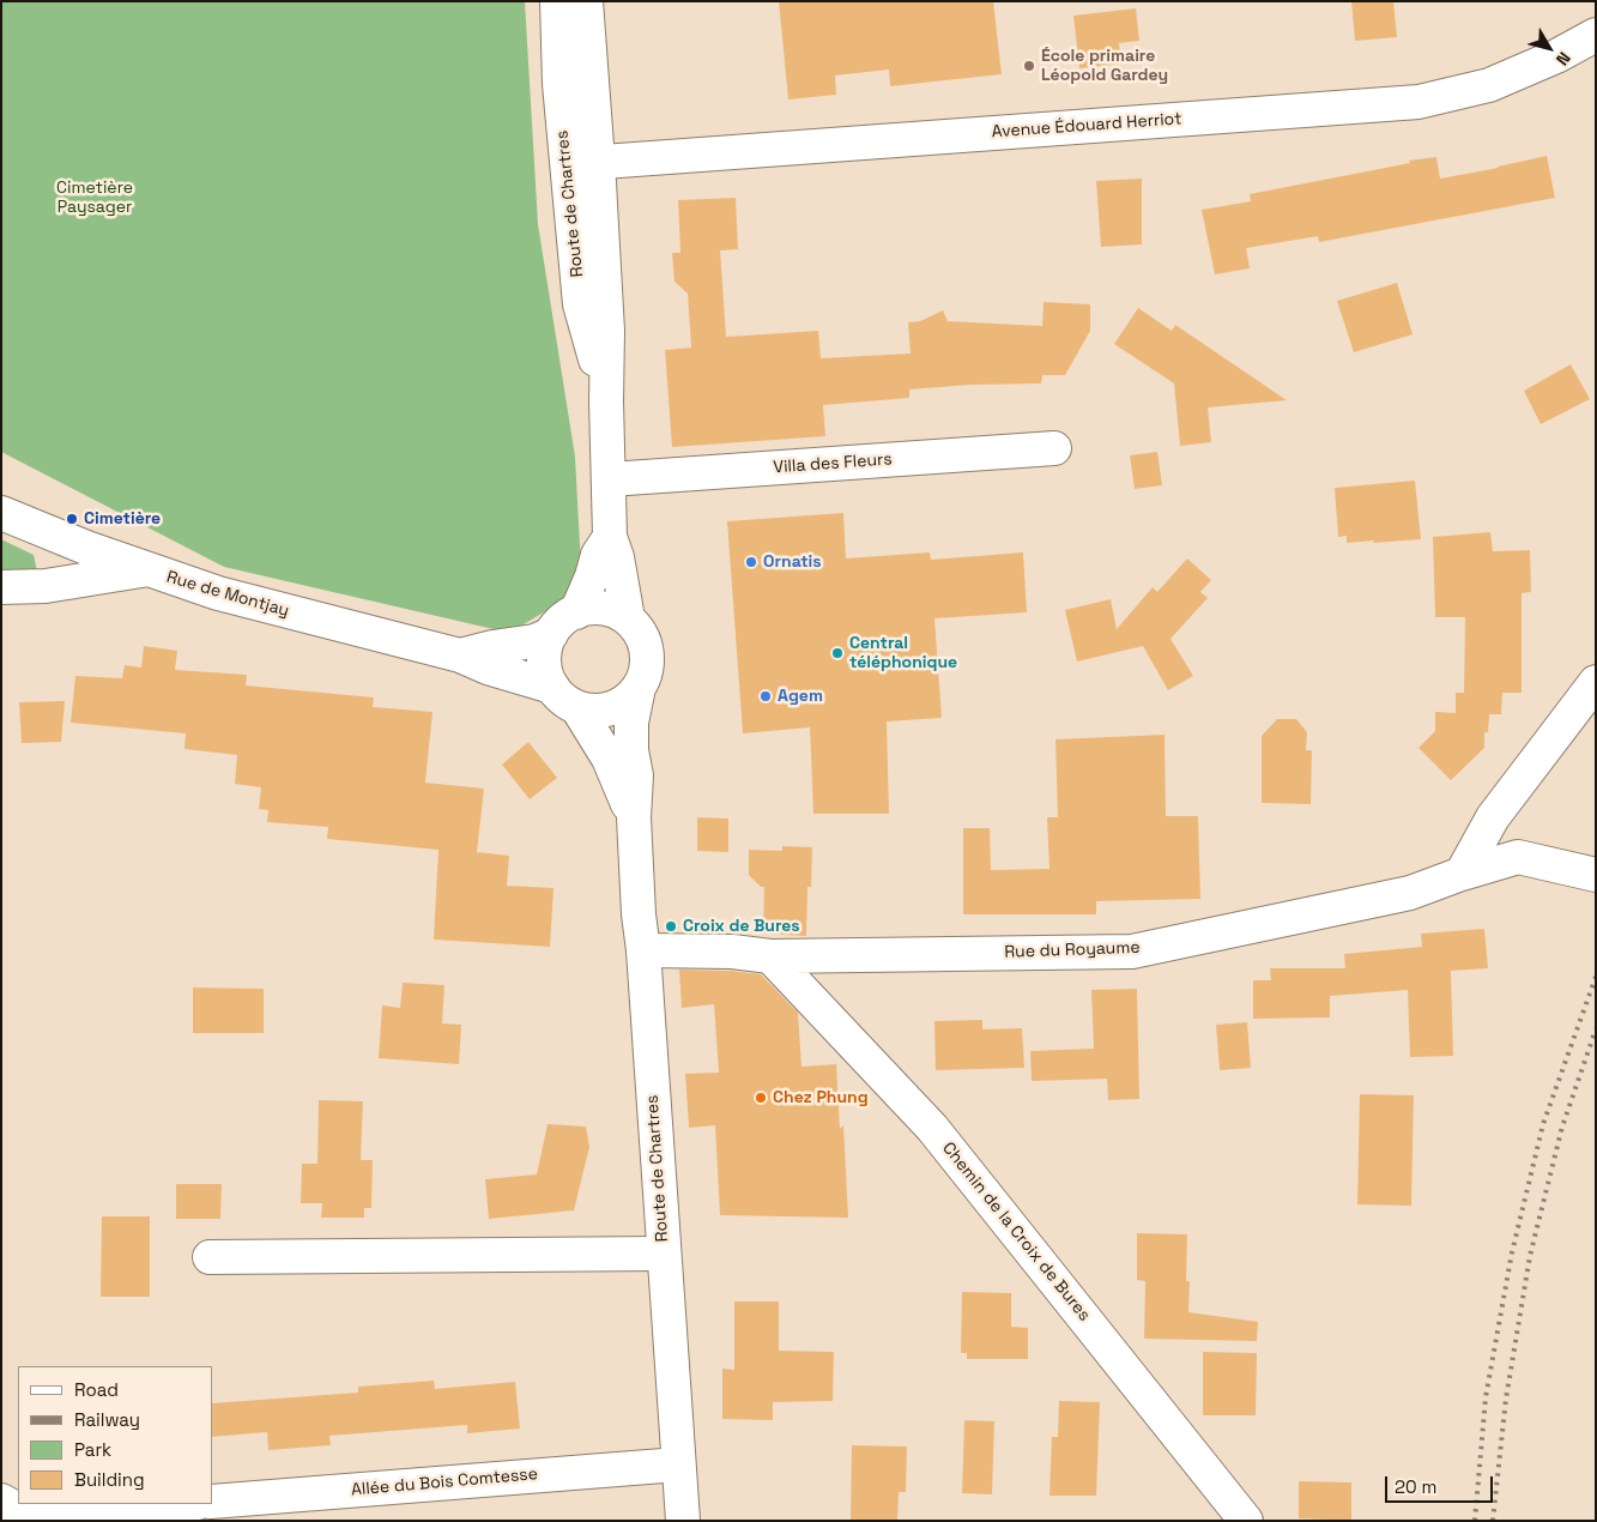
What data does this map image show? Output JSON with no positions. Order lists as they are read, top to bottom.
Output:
{
  "streets": {
    "street": [
      "Avenue Édouard Herriot",
      "Route de Chartres",
      "Villa des Fleurs",
      "Rue de Montjay",
      "Rue du Royaume",
      "Chemin de la Croix de Bures",
      "Allée du Bois Comtesse"
    ]
  },
  "crossings": [
    ["Avenue Édouard Herriot", "Route de Chartres"],
    ["Route de Chartres", "Villa des Fleurs"],
    ["Route de Chartres", "Rue de Montjay"],
    ["Route de Chartres", "Rue du Royaume"],
    ["Route de Chartres", "Allée du Bois Comtesse"],
    ["Rue du Royaume", "Chemin de la Croix de Bures"]
  ],
  "parks": ["Cimetière Paysager"],
  "places": [
    "École primaire Léopold Gardey",
    "Cimetière",
    "Ornatis",
    "Central téléphonique",
    "Agem",
    "Croix de Bures",
    "Chez Phung"
  ],
  "legend": [
    "Road",
    "Railway",
    "Park",
    "Building"
  ],
  "scale_bar": "20 m",
  "north": "bottom right"
}
